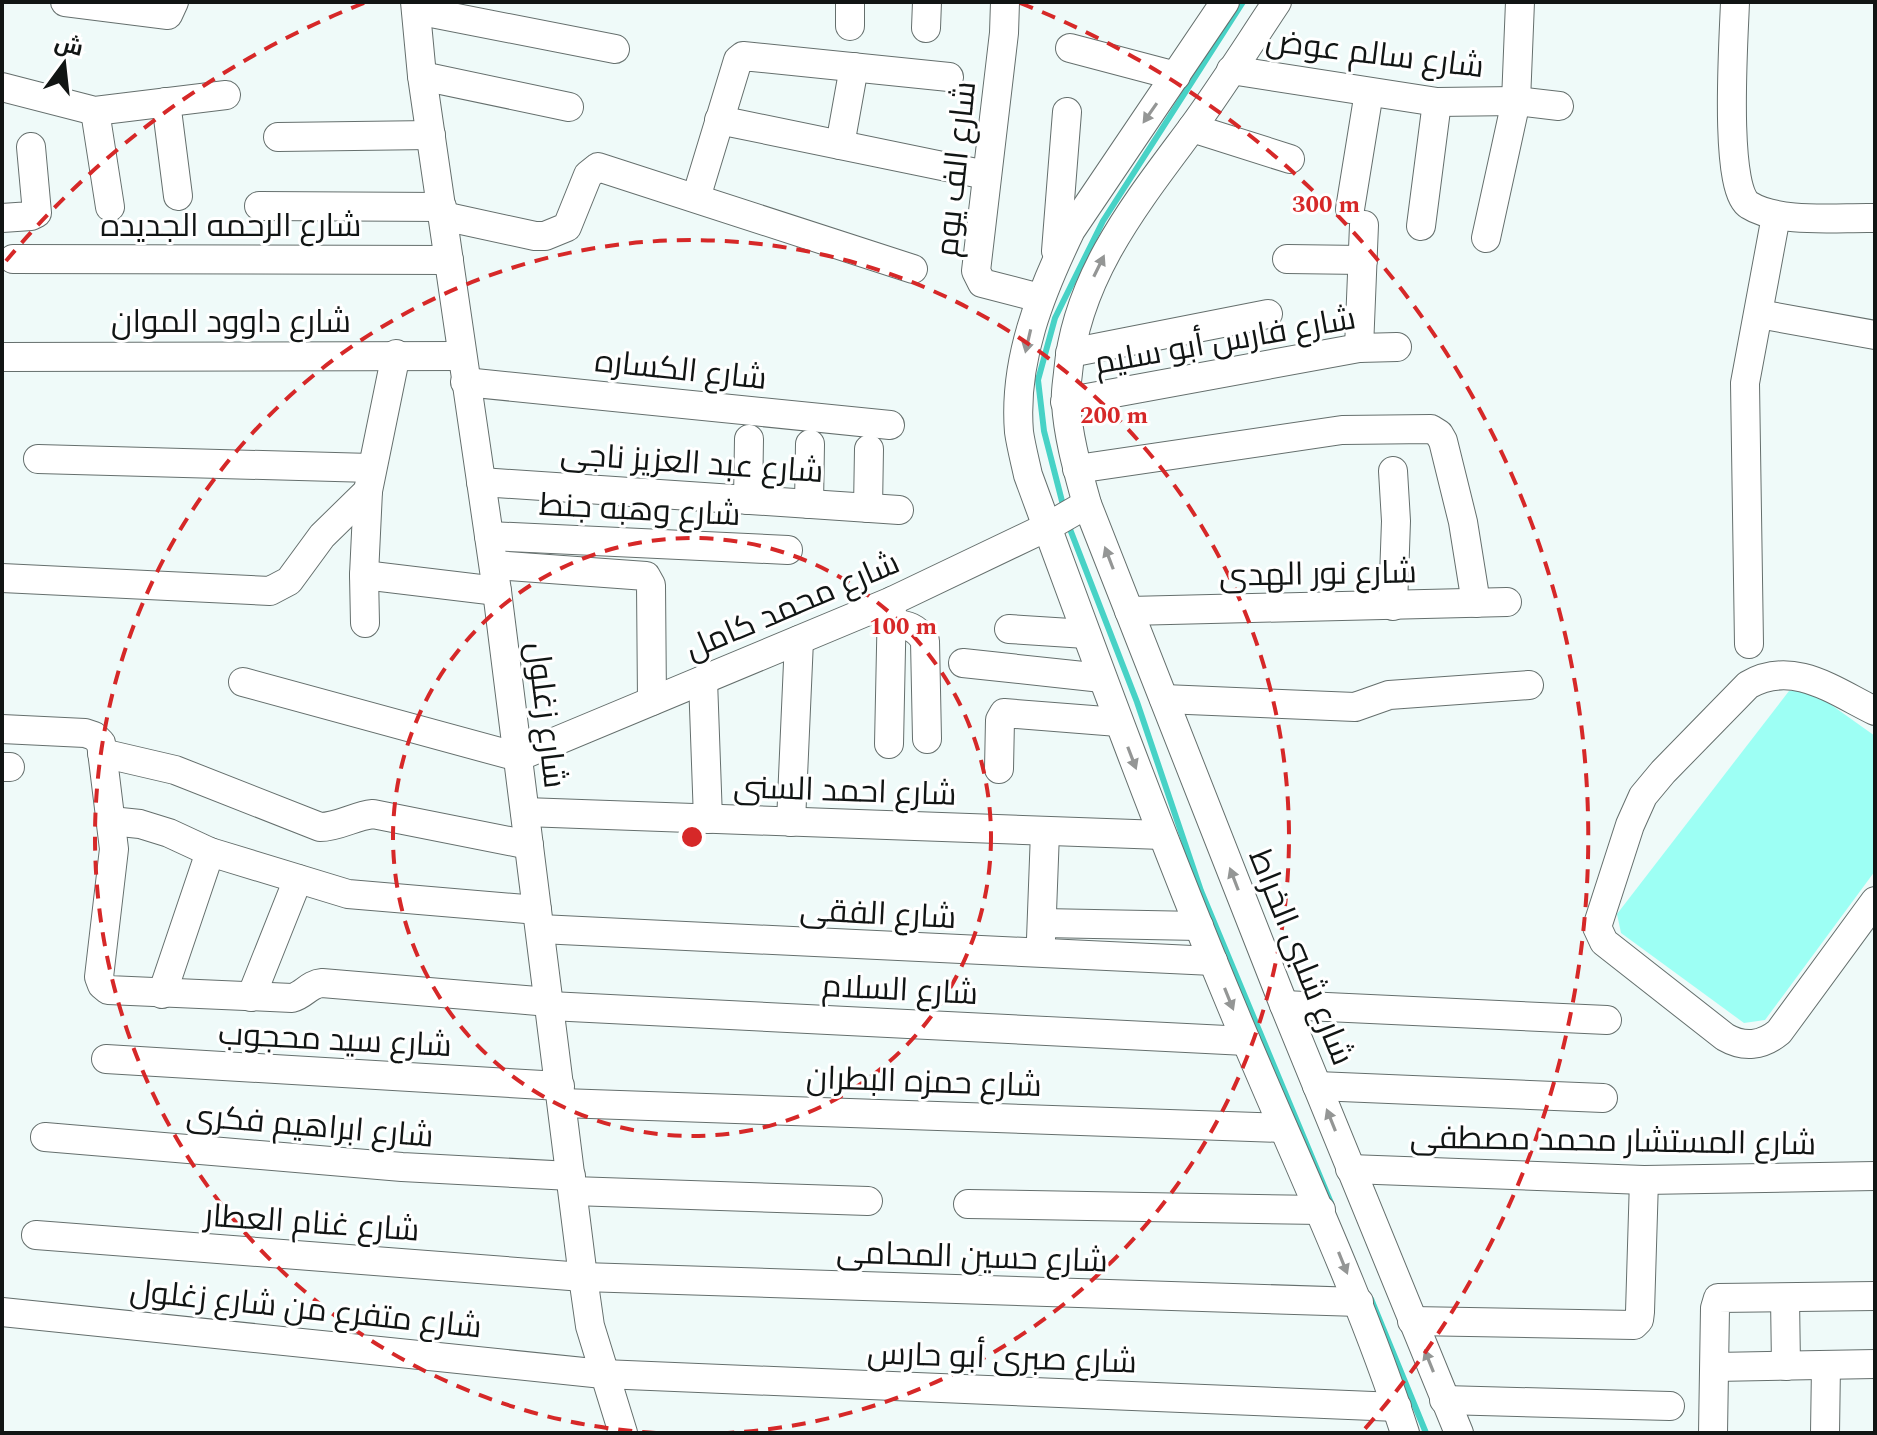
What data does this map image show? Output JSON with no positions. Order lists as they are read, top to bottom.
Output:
{
  "streets": {
    "street": [
      "شارع سالم عوض",
      "شارع الف يوم",
      "شارع الرحمه الجديده",
      "شارع داوود الموان",
      "شارع فارس أبو سليم",
      "شارع الكساره",
      "شارع عبد العزيز ناجى",
      "شارع وهبه جنط",
      "شارع نور الهدى",
      "شارع محمد كامل",
      "شارع زغلول",
      "شارع احمد السنى",
      "شارع الفقى",
      "شارع شلبى الخراط",
      "شارع السلام",
      "شارع سيد محجوب",
      "شارع حمزه البطران",
      "شارع ابراهيم فكرى",
      "شارع المستشار محمد مصطفى",
      "شارع غنام العطار",
      "شارع حسين المحامى",
      "شارع متفرع من شارع زغلول",
      "شارع صبرى أبو حارس"
    ]
  },
  "crossings": [
    ["شارع الرحمه الجديده", "شارع زغلول"],
    ["شارع داوود الموان", "شارع الكساره"],
    ["شارع داوود الموان", "شارع زغلول"],
    ["شارع الكساره", "شارع زغلول"],
    ["شارع عبد العزيز ناجى", "شارع زغلول"],
    ["شارع وهبه جنط", "شارع زغلول"],
    ["شارع نور الهدى", "شارع شلبى الخراط"],
    ["شارع محمد كامل", "شارع زغلول"],
    ["شارع محمد كامل", "شارع شلبى الخراط"],
    ["شارع زغلول", "شارع احمد السنى"],
    ["شارع زغلول", "شارع الفقى"],
    ["شارع زغلول", "شارع السلام"],
    ["شارع زغلول", "شارع سيد محجوب"],
    ["شارع زغلول", "شارع حمزه البطران"],
    ["شارع زغلول", "شارع ابراهيم فكرى"],
    ["شارع زغلول", "شارع غنام العطار"],
    ["شارع زغلول", "شارع حسين المحامى"],
    ["شارع زغلول", "شارع متفرع من شارع زغلول"],
    ["شارع زغلول", "شارع صبرى أبو حارس"],
    ["شارع الفقى", "شارع السلام"],
    ["شارع شلبى الخراط", "شارع المستشار محمد مصطفى"],
    ["شارع سيد محجوب", "شارع حمزه البطران"],
    ["شارع غنام العطار", "شارع حسين المحامى"],
    ["شارع متفرع من شارع زغلول", "شارع صبرى أبو حارس"]
  ],
  "north": "top",
  "rings": ["300 m", "200 m", "100 m"]
}
